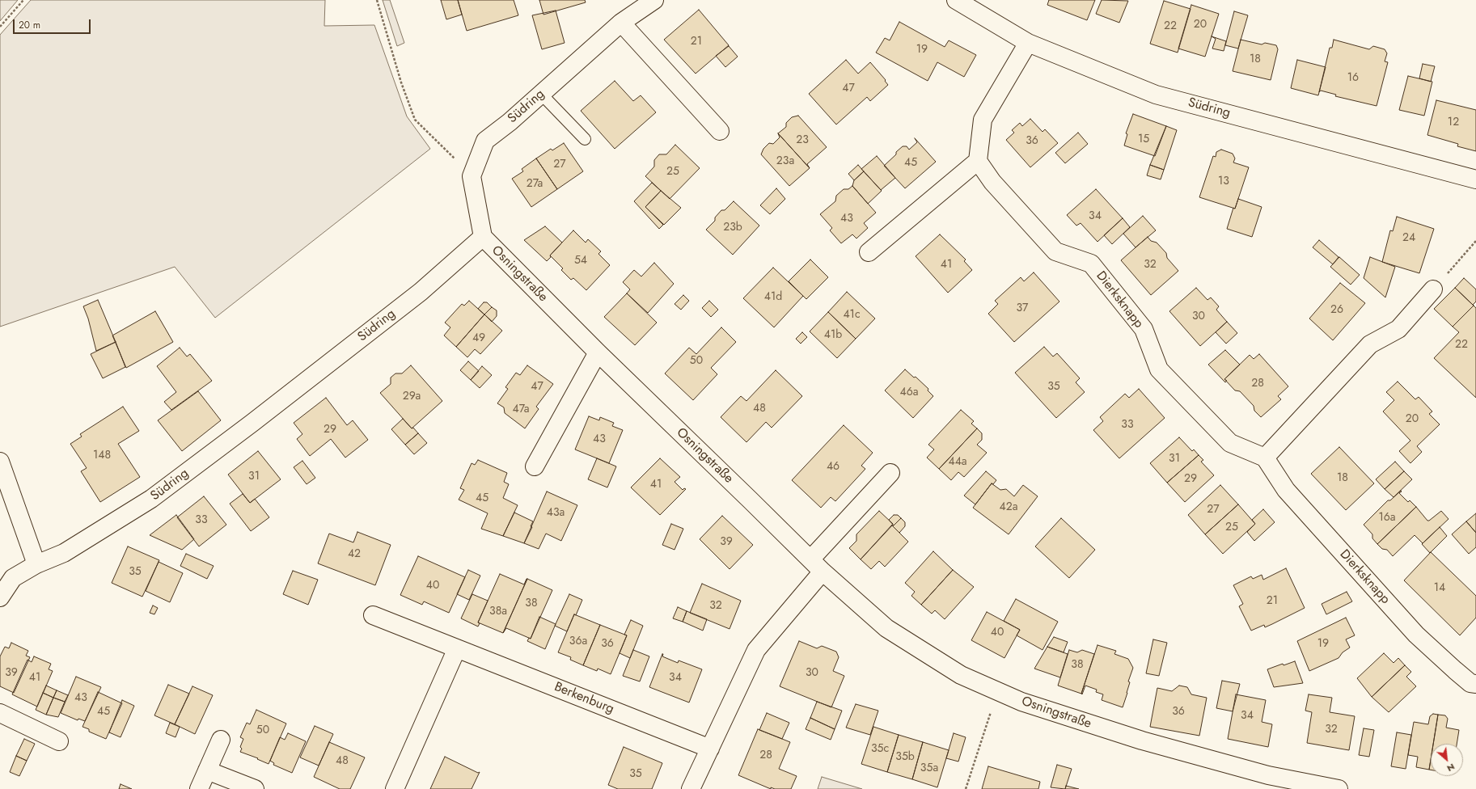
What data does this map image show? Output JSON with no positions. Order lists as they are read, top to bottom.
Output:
{
  "streets": {
    "street": [
      "Südring",
      "Osningstraße",
      "Dierksknapp",
      "Berkenburg"
    ]
  },
  "crossings": [
    ["Südring", "Osningstraße"]
  ],
  "house_numbers": [
    "20",
    "22",
    "21",
    "19",
    "18",
    "16",
    "47",
    "12",
    "15",
    "23",
    "36",
    "23a",
    "45",
    "27",
    "25",
    "13",
    "27a",
    "34",
    "43",
    "23b",
    "24",
    "54",
    "41",
    "32",
    "41d",
    "37",
    "26",
    "41c",
    "30",
    "41b",
    "49",
    "22",
    "50",
    "28",
    "47",
    "35",
    "46a",
    "29a",
    "48",
    "47a",
    "20",
    "33",
    "29",
    "43",
    "148",
    "31",
    "44a",
    "46",
    "31",
    "18",
    "29",
    "41",
    "45",
    "42a",
    "27",
    "43a",
    "16a",
    "33",
    "25",
    "39",
    "42",
    "35",
    "40",
    "14",
    "21",
    "38",
    "32",
    "38a",
    "40",
    "36a",
    "36",
    "19",
    "38",
    "39",
    "30",
    "41",
    "34",
    "43",
    "45",
    "36",
    "34",
    "32",
    "50",
    "35c",
    "28",
    "35b",
    "48",
    "35a",
    "35"
  ],
  "scale_bar": "20 m",
  "north": "bottom right"
}
